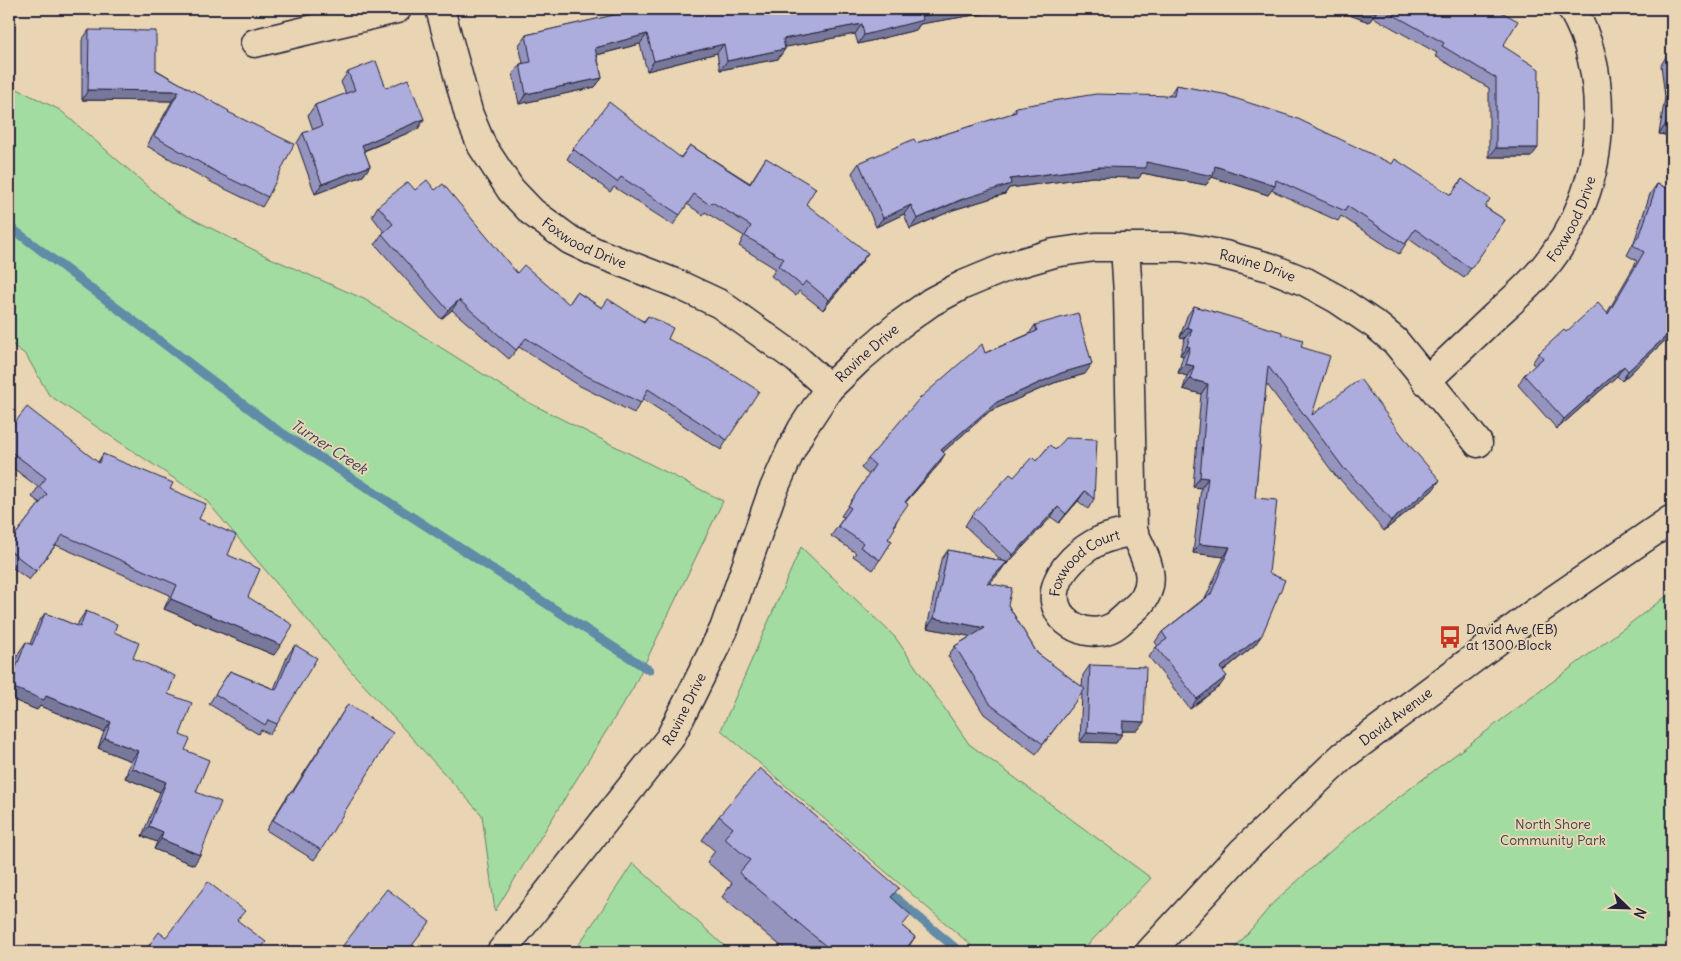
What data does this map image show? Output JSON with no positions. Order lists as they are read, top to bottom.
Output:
{
  "streets": {
    "street": [
      "Foxwood Drive",
      "Ravine Drive",
      "Foxwood Court",
      "David Avenue"
    ]
  },
  "crossings": [
    ["Foxwood Drive", "Ravine Drive"],
    ["Ravine Drive", "Foxwood Court"]
  ],
  "water": ["Turner Creek"],
  "parks": ["North Shore Community Park"],
  "places": {
    "bus stop": ["David Ave (EB) at 1300 Block"]
  },
  "north": "bottom right"
}
